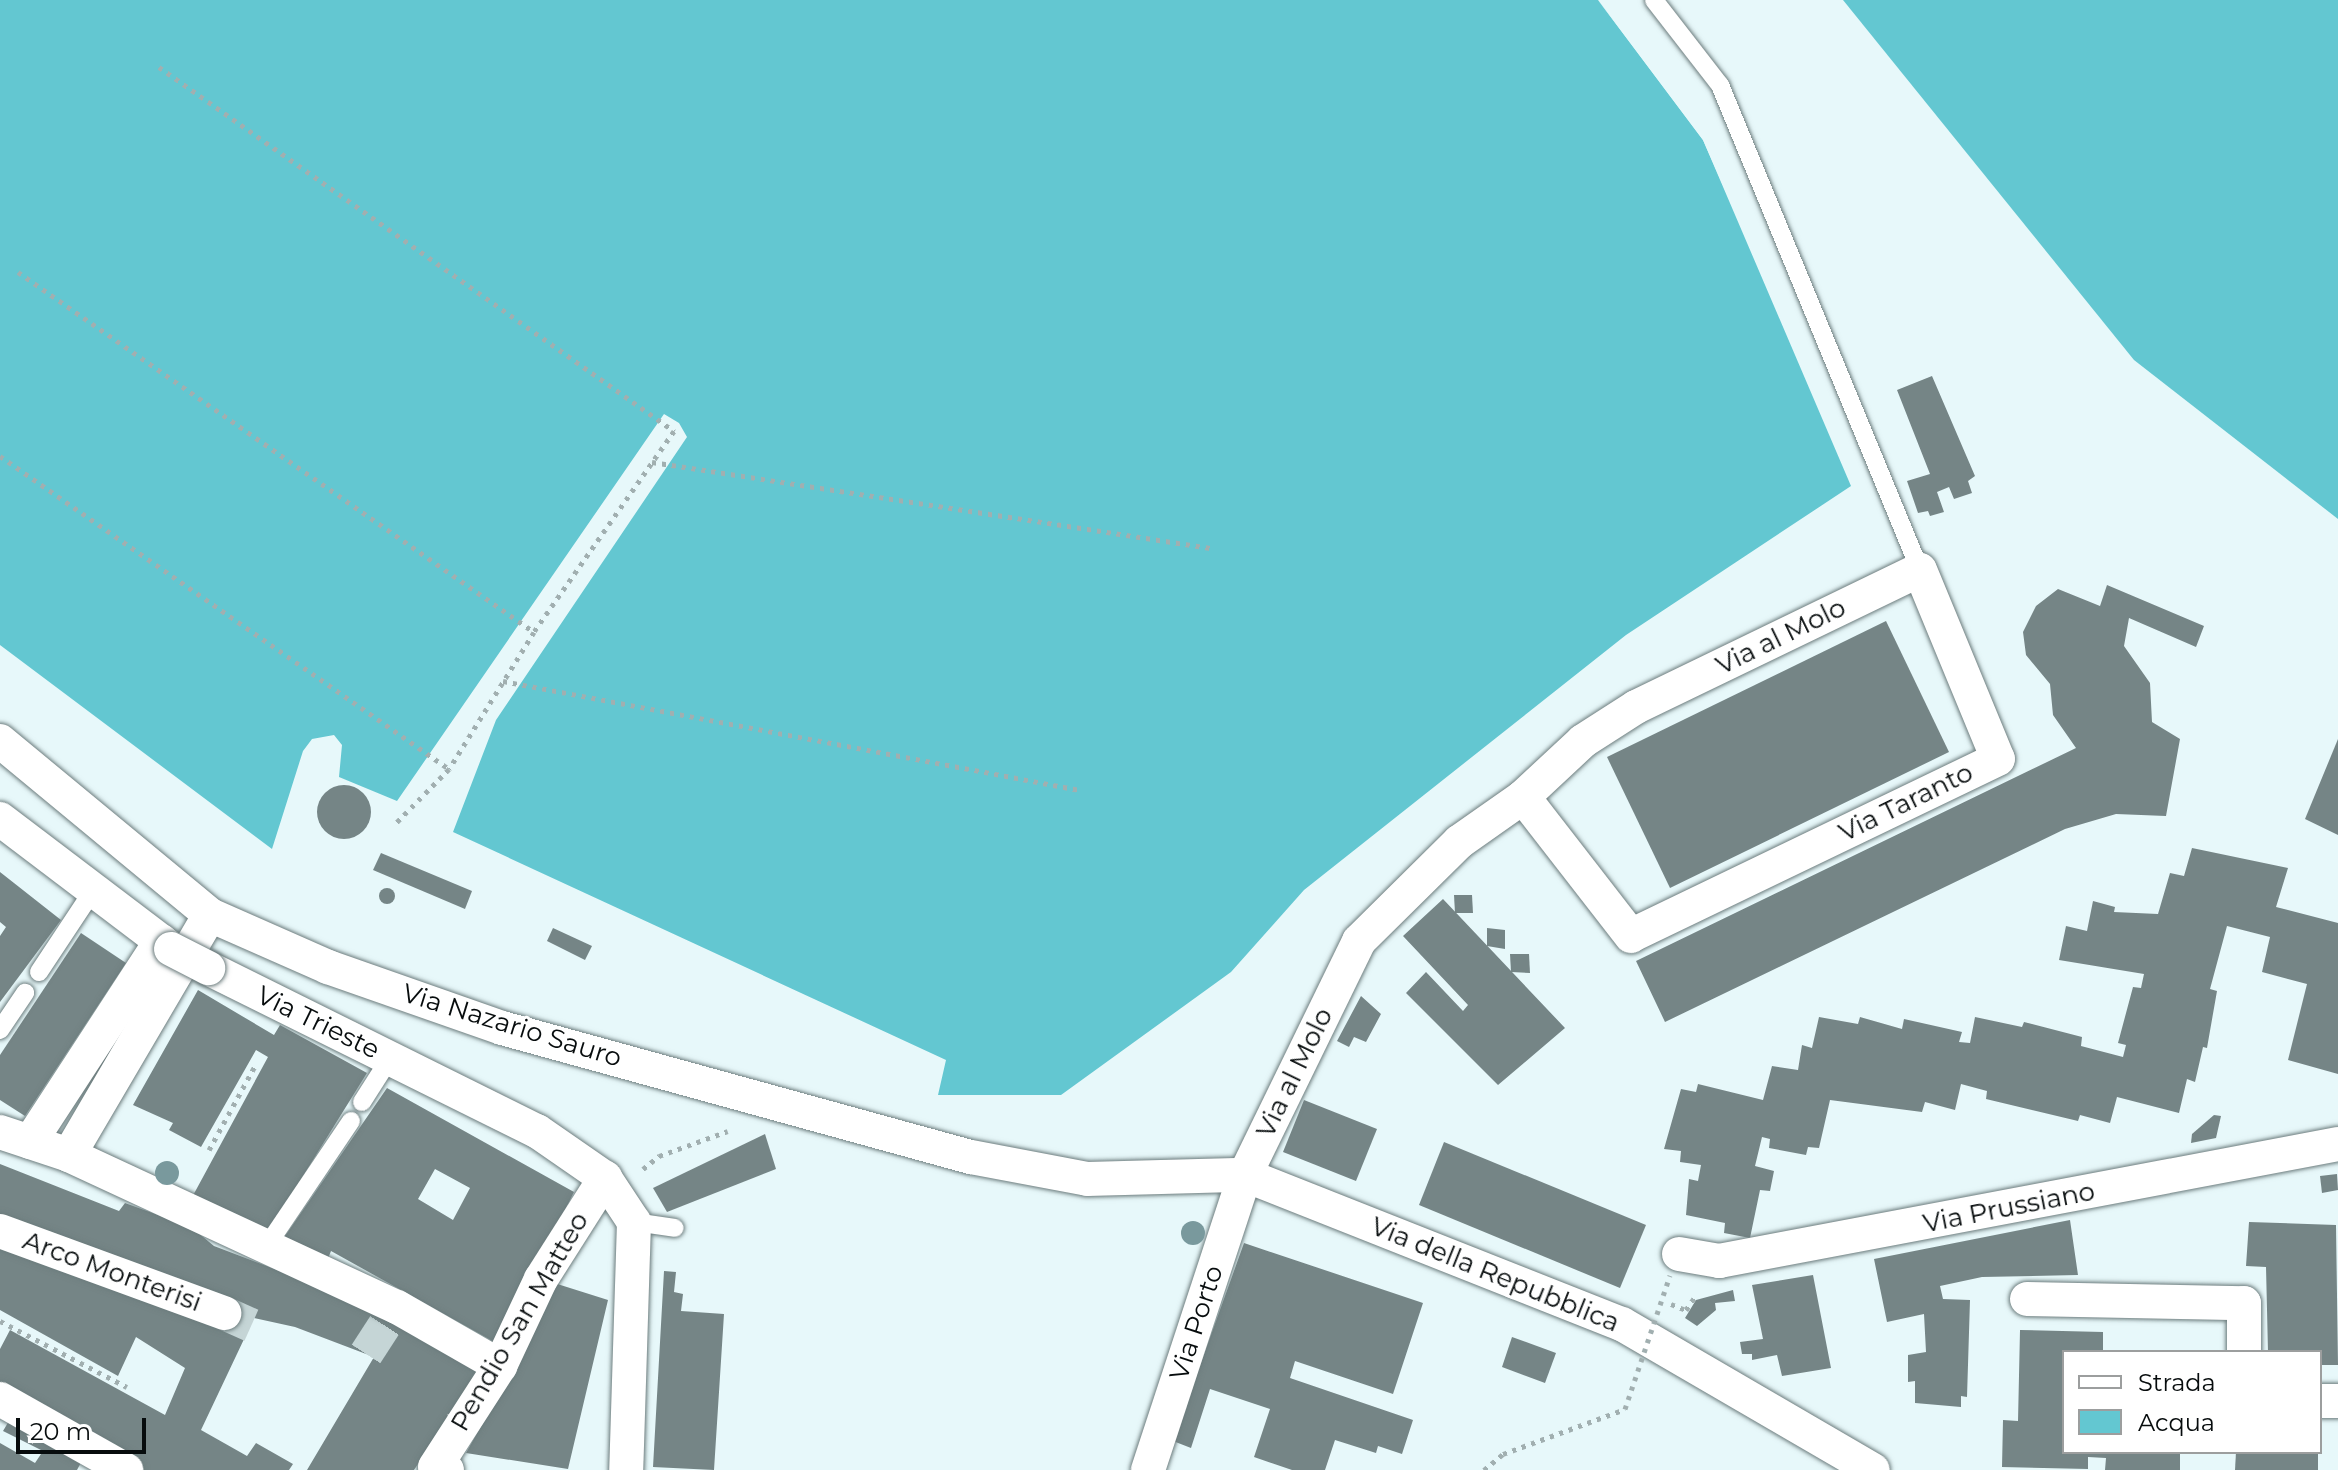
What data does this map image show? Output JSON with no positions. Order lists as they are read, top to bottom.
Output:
{
  "streets": {
    "street": [
      "Via al Molo",
      "Via Taranto",
      "Via Trieste",
      "Via Nazario Sauro",
      "Via Prussiano",
      "Arco Monterisi",
      "Via della Repubblica",
      "Pendio San Matteo",
      "Via Porto"
    ]
  },
  "crossings": [
    ["Via al Molo", "Via Taranto"],
    ["Via al Molo", "Via della Repubblica"],
    ["Via al Molo", "Via Porto"],
    ["Via Trieste", "Pendio San Matteo"],
    ["Via Nazario Sauro", "Via della Repubblica"],
    ["Via della Repubblica", "Via Porto"]
  ],
  "legend": ["Strada", "Acqua"],
  "scale_bar": "20 m"
}
